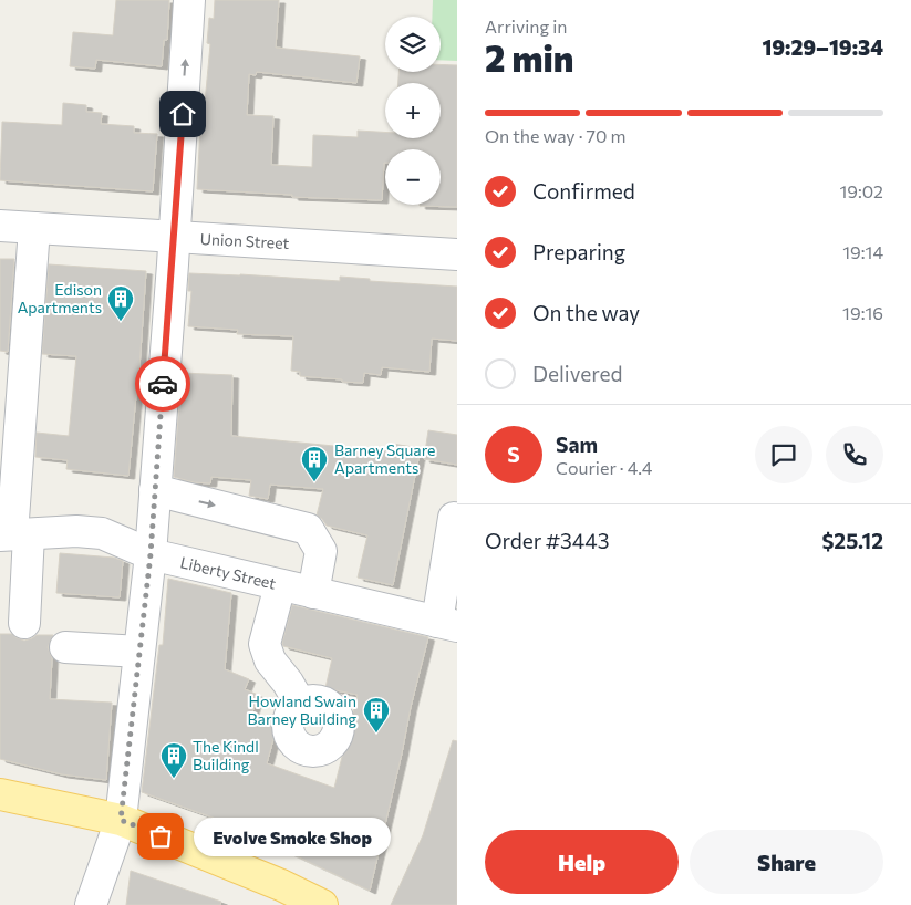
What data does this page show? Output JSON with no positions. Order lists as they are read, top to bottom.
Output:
{
  "streets": {
    "street": ["Union Street", "Liberty Street"]
  },
  "places": {
    "building": [
      "Edison Apartments",
      "Barney Square Apartments",
      "Howland Swain Barney Building",
      "The Kindl Building"
    ],
    "other": ["Evolve Smoke Shop"]
  },
  "page": {
    "heading": ["2 min", "Arriving in", "19:29–19:34"],
    "panel": [
      "Sam",
      "Courier · 4.4",
      "Order #3443",
      "$25.12"
    ],
    "map_buttons": ["+", "−"],
    "bar": "On the way · 70 m",
    "list": [
      ["Confirmed", "19:02"],
      ["Preparing", "19:14"],
      ["On the way", "19:16"],
      "Delivered"
    ],
    "round": "S",
    "bubble": "Evolve Smoke Shop",
    "buttons": ["Help", "Share"]
  }
}
